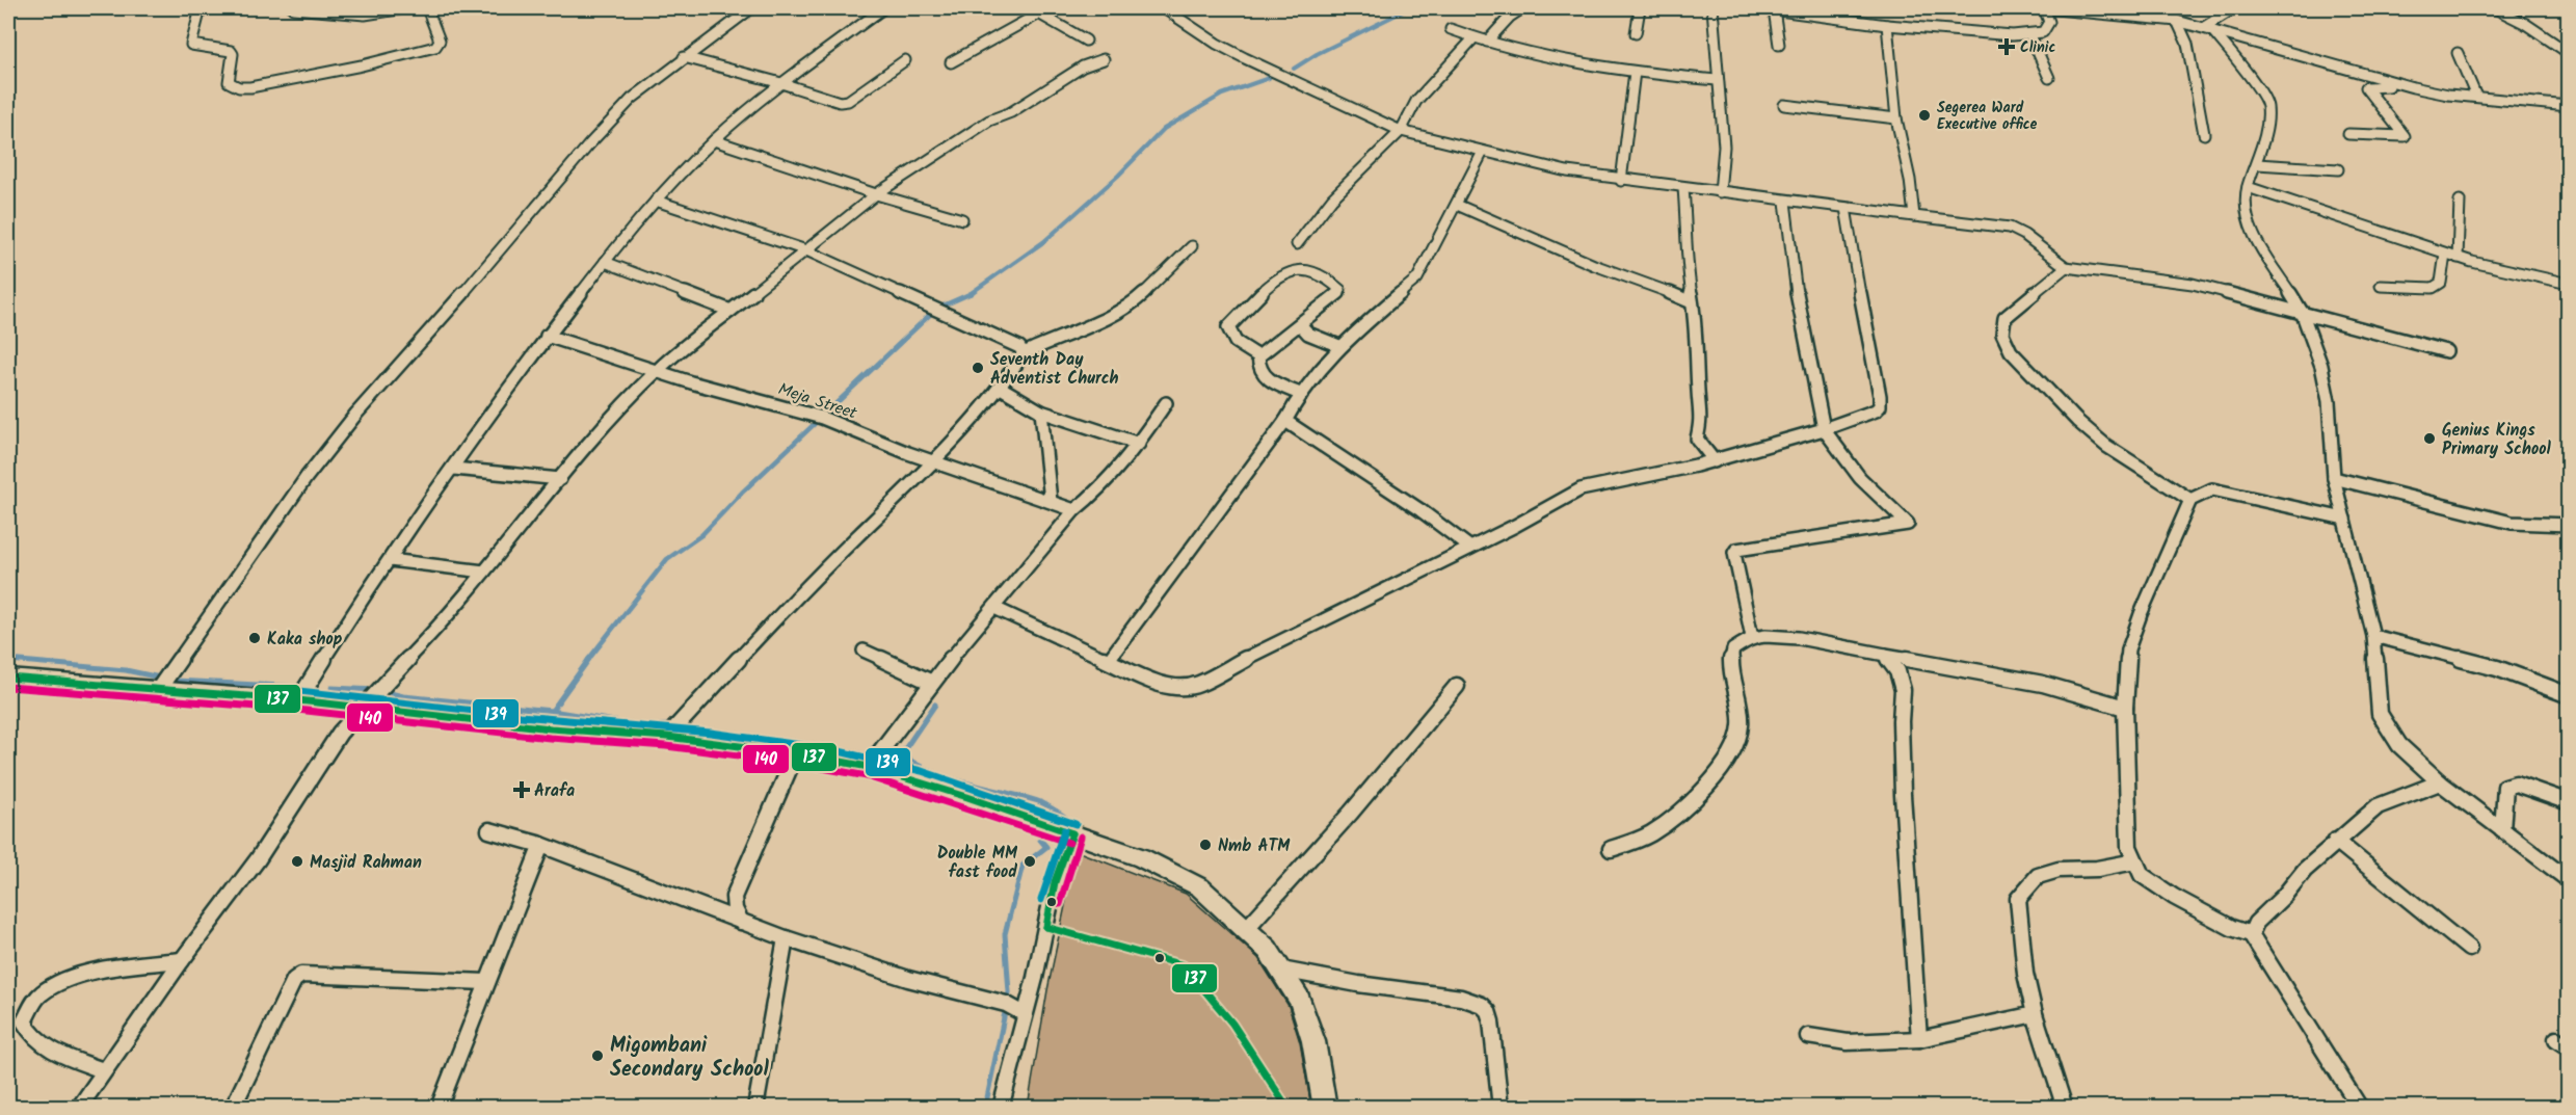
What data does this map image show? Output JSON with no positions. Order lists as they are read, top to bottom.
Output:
{
  "streets": {
    "street": ["Meja Street"]
  },
  "places": {
    "health": ["Clinic", "Arafa"],
    "other": [
      "Segerea Ward Executive office",
      "Seventh Day Adventist Church",
      "Genius Kings Primary School",
      "Kaka shop",
      "Nmb ATM",
      "Masjid Rahman",
      "Double MM fast food",
      "Migombani Secondary School"
    ]
  },
  "lines": ["transit line 137", "transit line 140", "transit line 139"]
}
